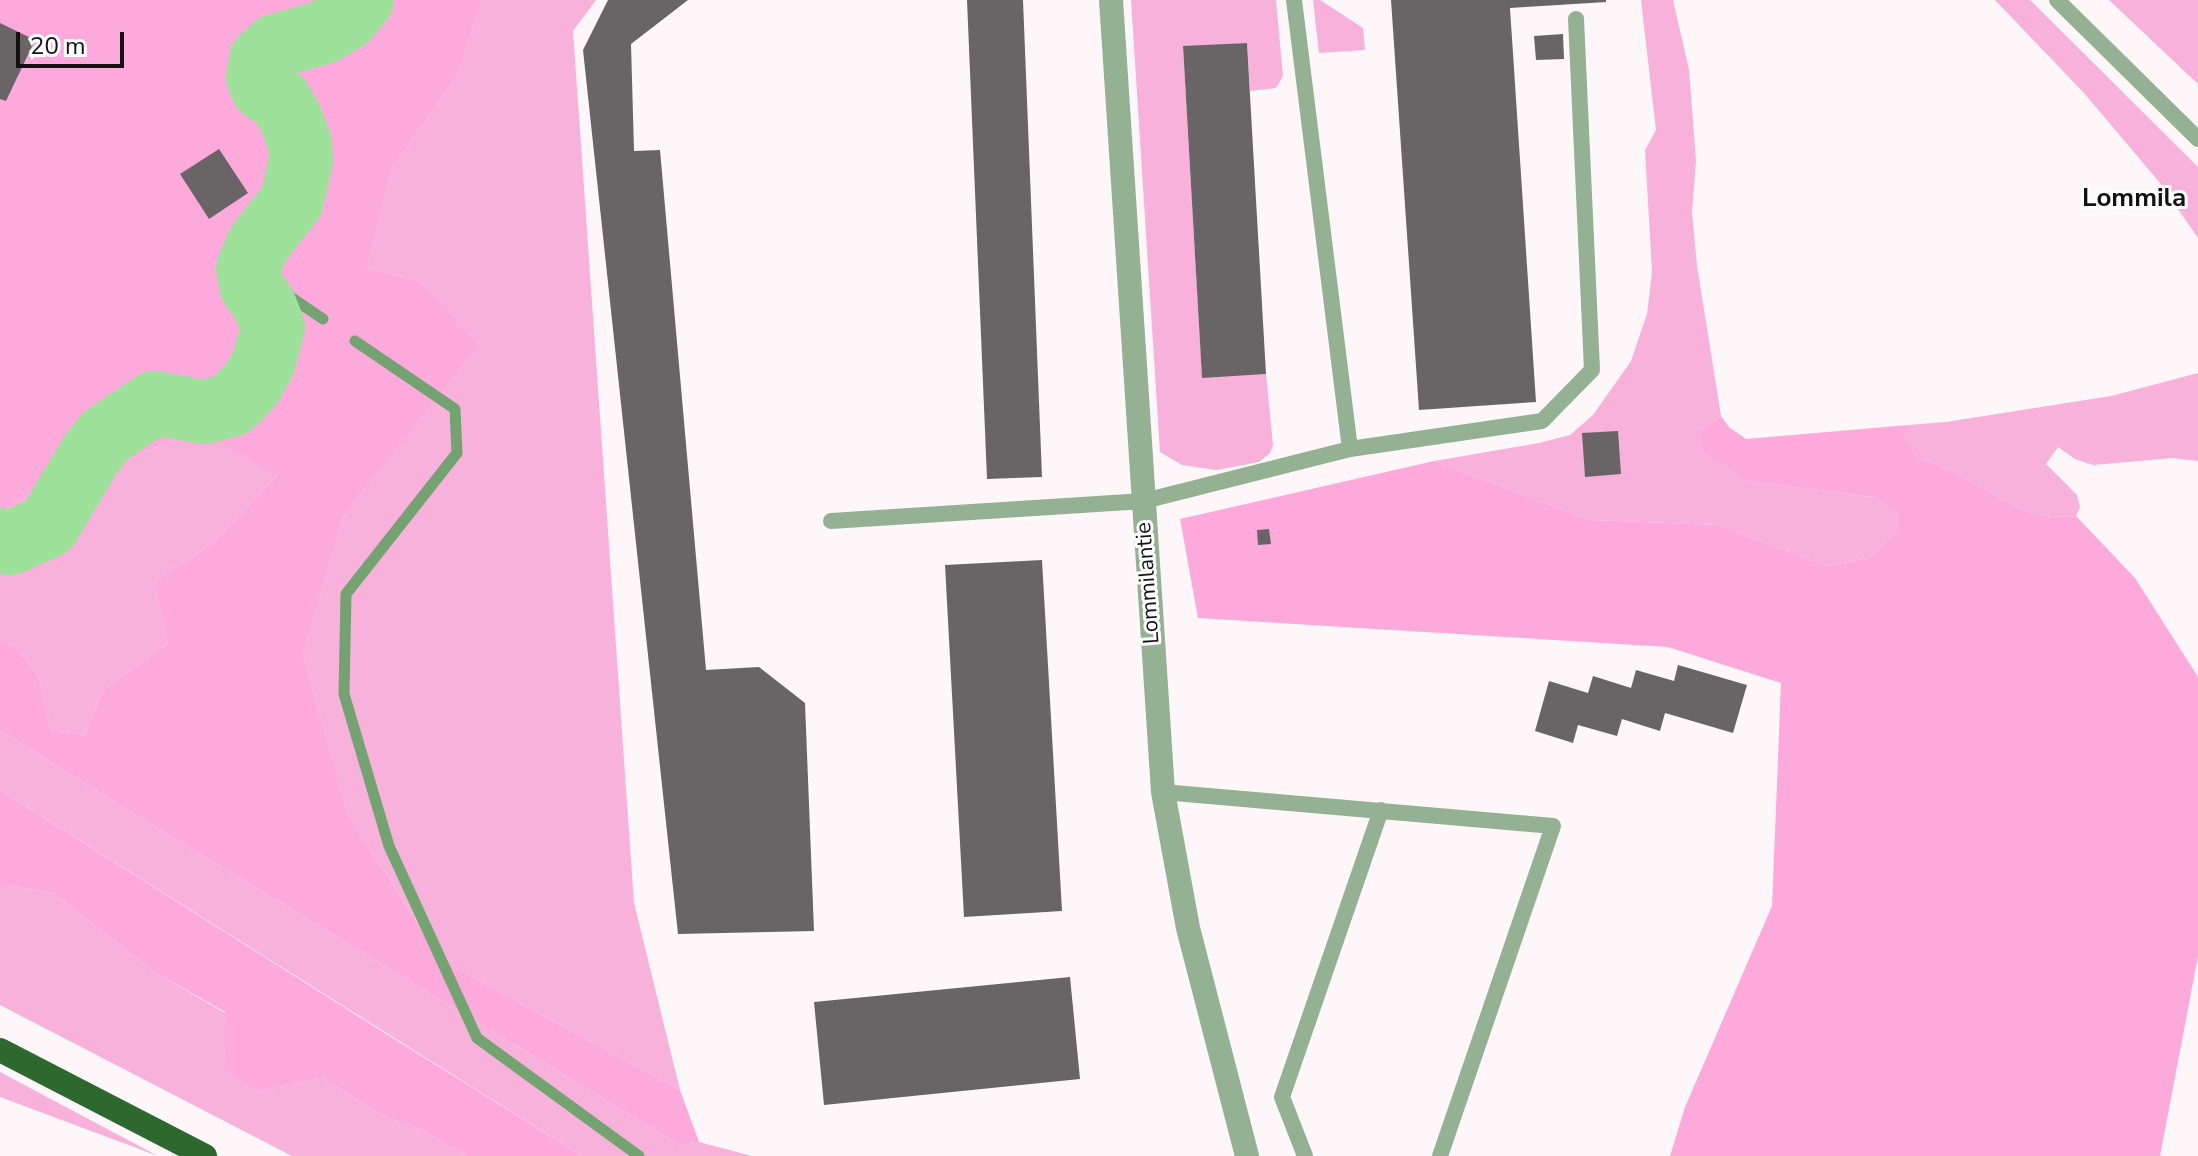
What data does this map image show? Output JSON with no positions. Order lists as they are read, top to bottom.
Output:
{
  "streets": {
    "street": ["Lommilantie"]
  },
  "districts": ["Lommila"],
  "scale_bar": "20 m"
}
